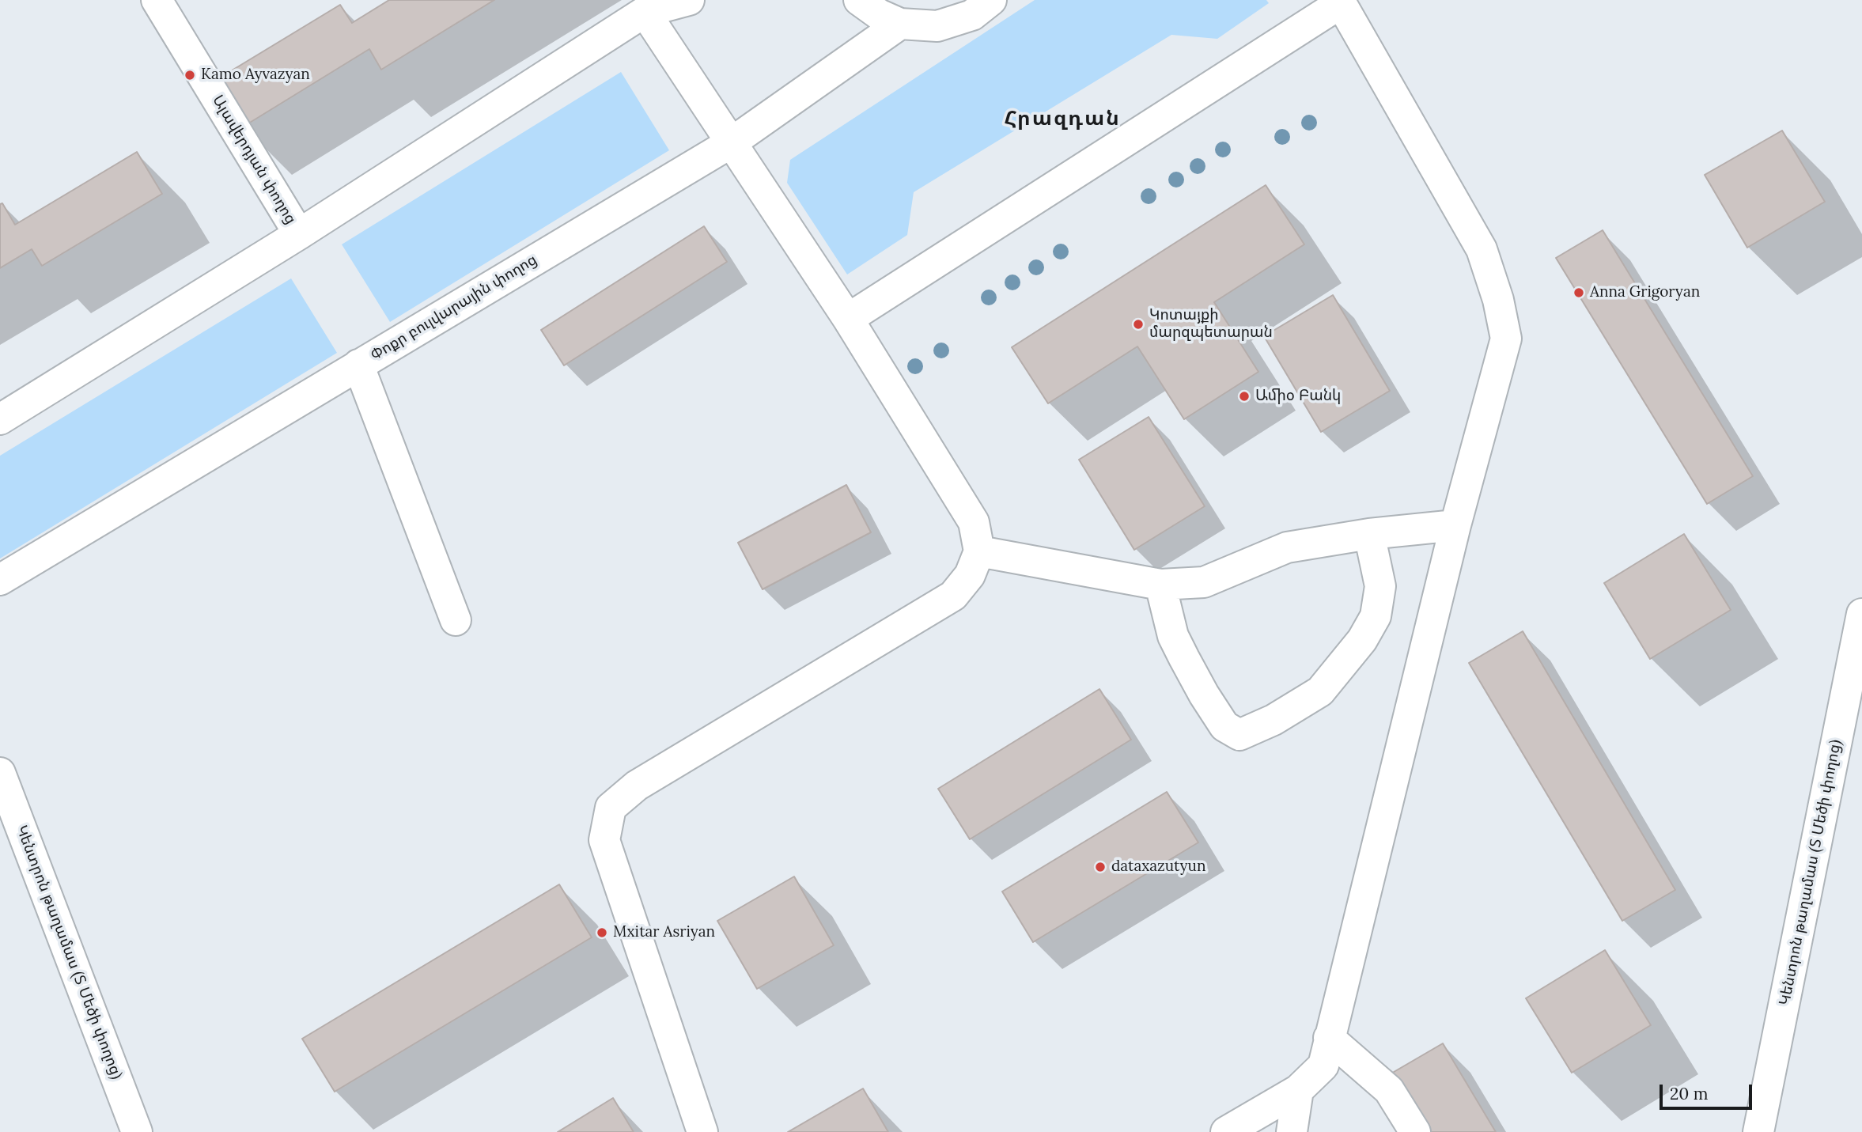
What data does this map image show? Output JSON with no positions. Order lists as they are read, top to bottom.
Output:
{
  "streets": {
    "street": ["Ալավերդյան փողոց", "Փոքր բուլվարային փողոց", "Կենտրոն թաղամաս (Տ Մեծի փողոց)"]
  },
  "districts": ["Հրազդան"],
  "places": [
    "Kamo Ayvazyan",
    "Anna Grigoryan",
    "Կոտայքի մարզպետարան",
    "Ամիօ Բանկ",
    "dataxazutyun",
    "Mxitar Asriyan"
  ],
  "scale_bar": "20 m"
}
